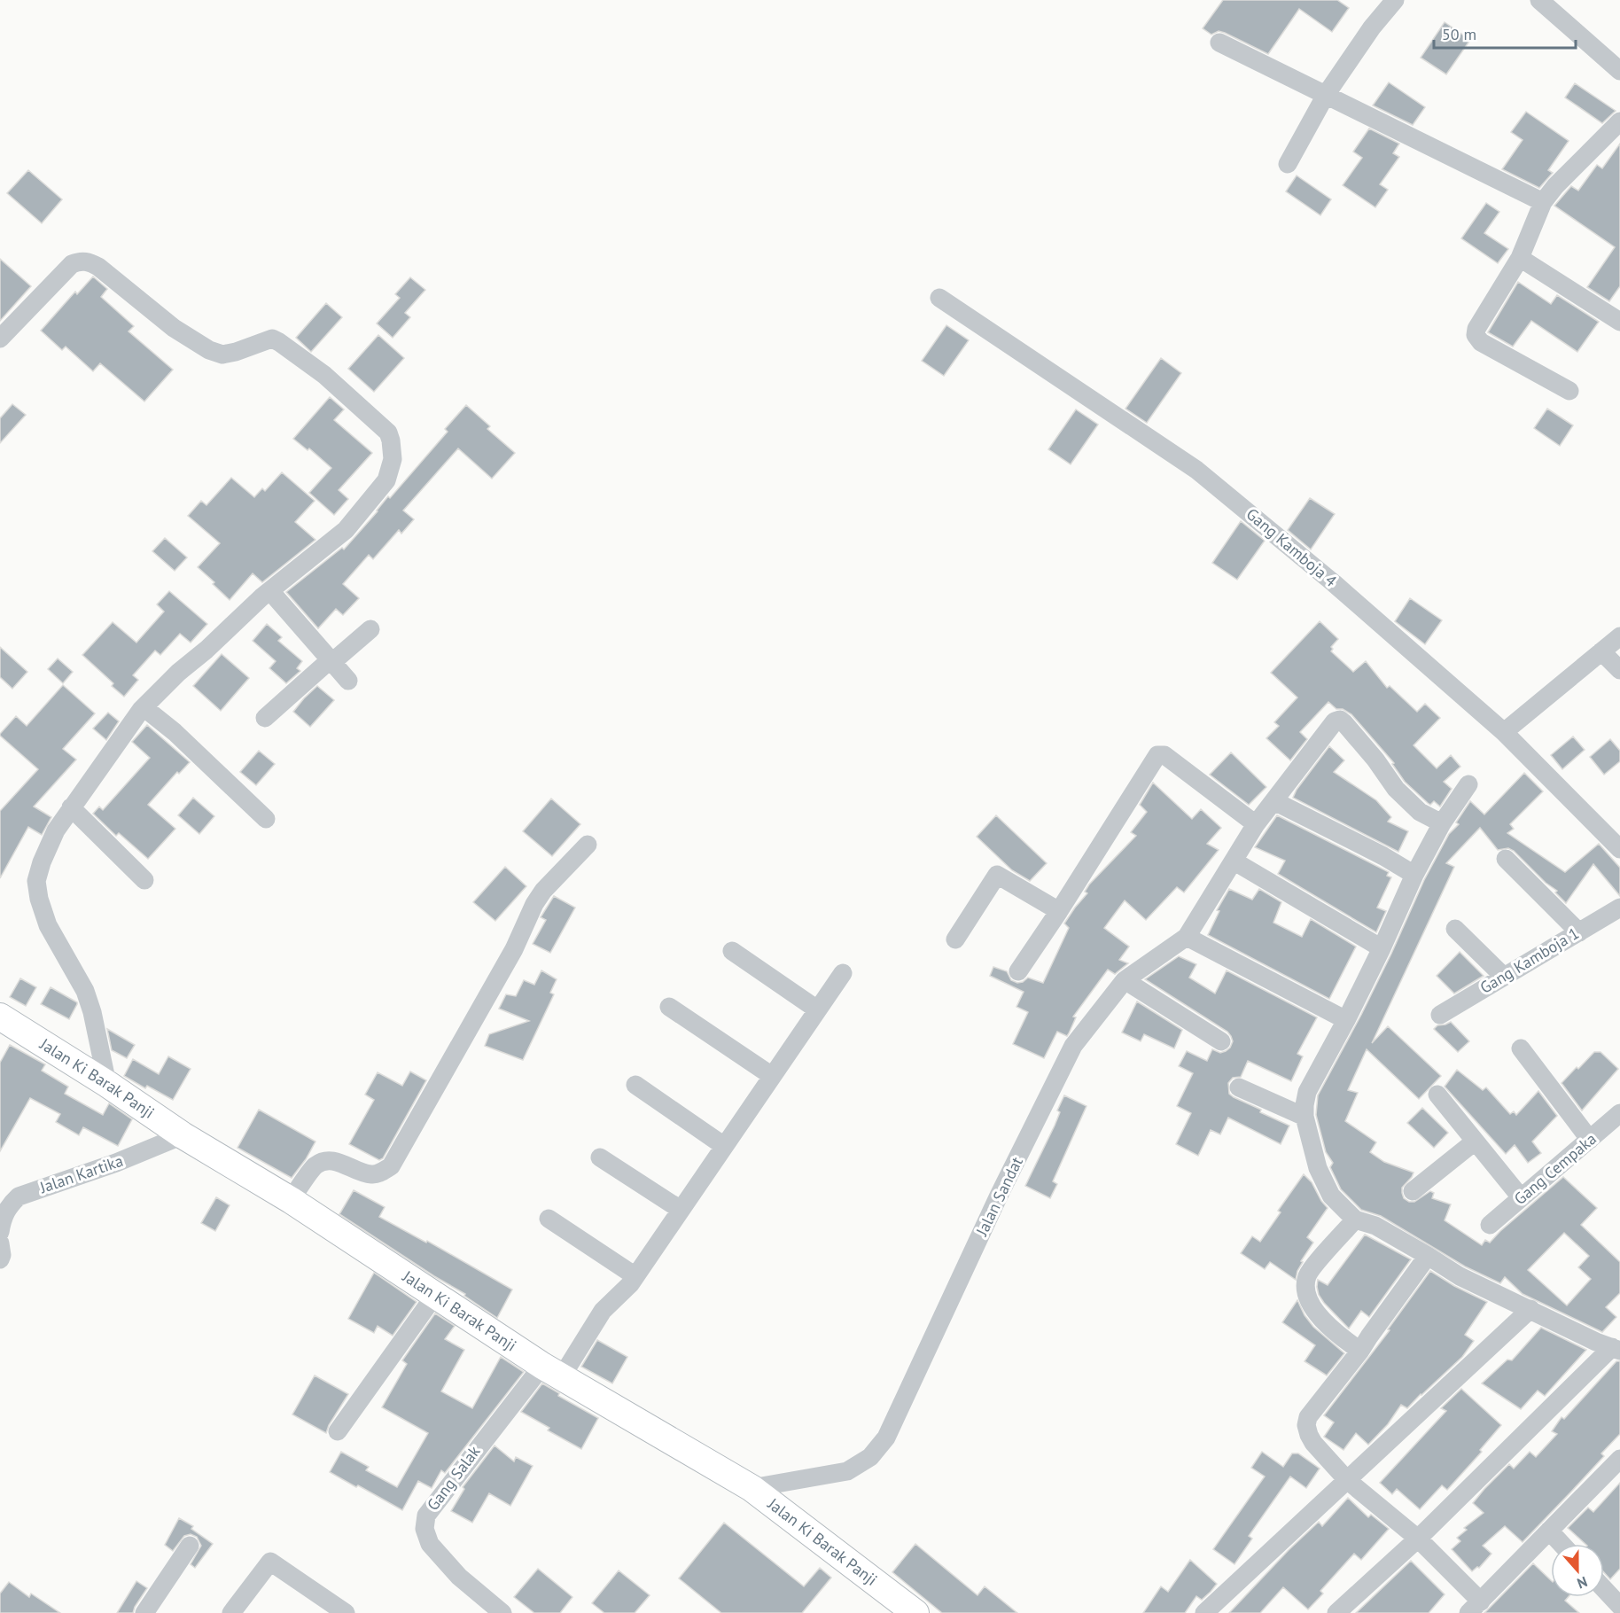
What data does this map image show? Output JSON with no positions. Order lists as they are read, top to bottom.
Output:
{
  "streets": {
    "street": [
      "Gang Kamboja 4",
      "Gang Kamboja 1",
      "Jalan Ki Barak Panji",
      "Gang Cempaka",
      "Jalan Kartika",
      "Jalan Sandat",
      "Gang Salak"
    ]
  },
  "crossings": [
    ["Jalan Ki Barak Panji", "Jalan Kartika"],
    ["Jalan Ki Barak Panji", "Jalan Sandat"],
    ["Jalan Ki Barak Panji", "Gang Salak"]
  ],
  "scale_bar": "50 m",
  "north": "bottom"
}
